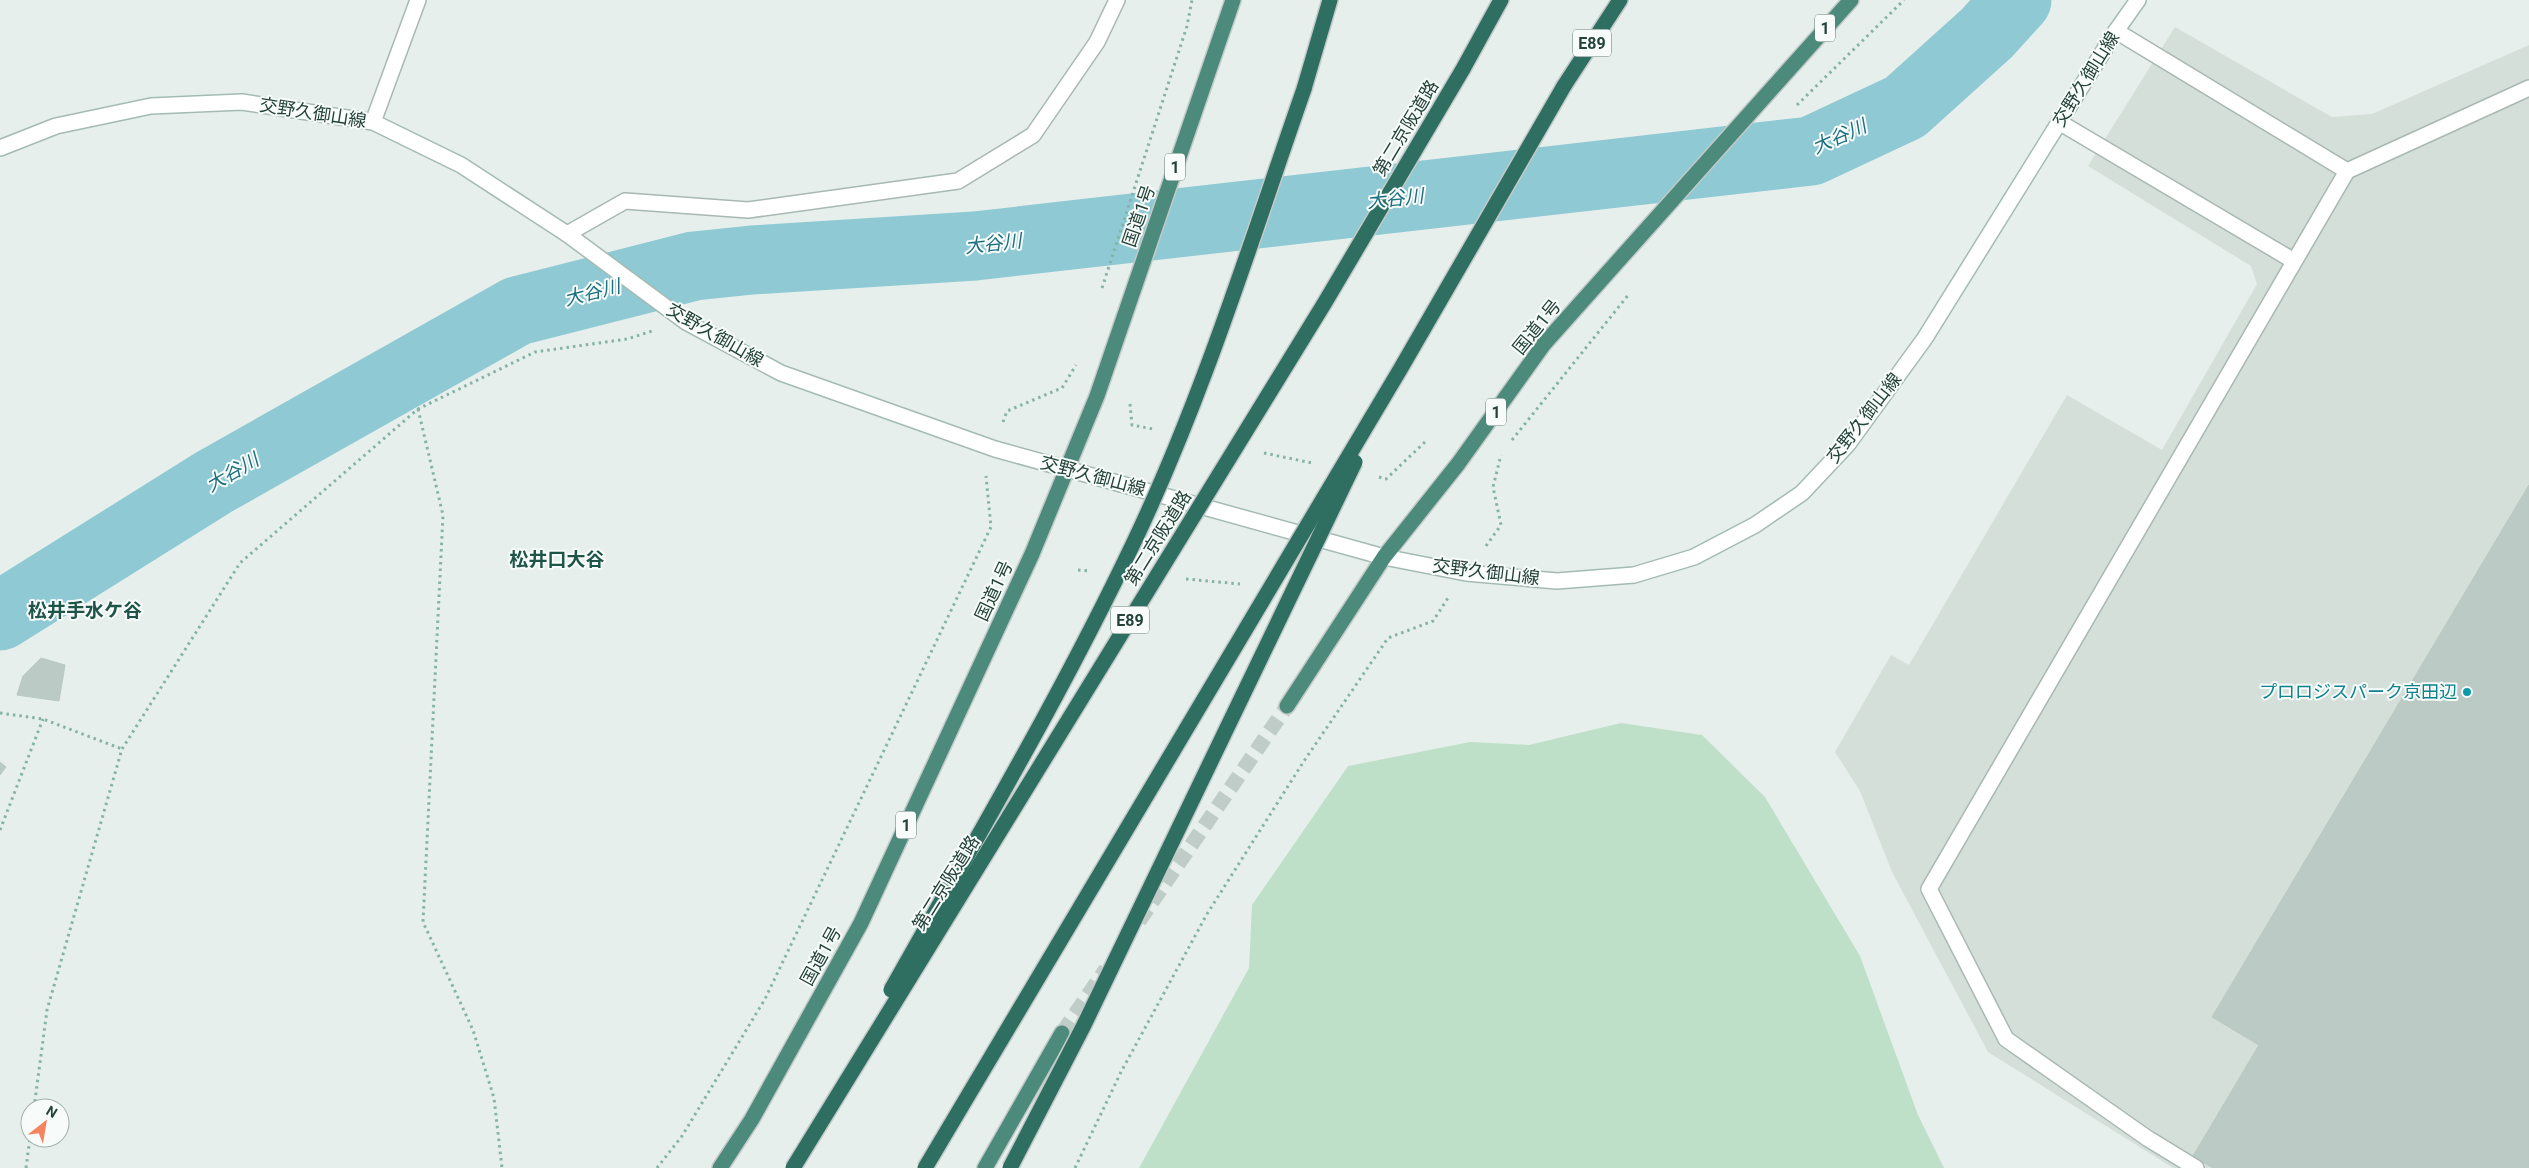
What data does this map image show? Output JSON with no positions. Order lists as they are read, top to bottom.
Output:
{
  "streets": {
    "highway": [
      "1",
      "E89",
      "第二京阪道路",
      "国道1号"
    ],
    "main road": ["交野久御山線"]
  },
  "crossings": [
    ["交野久御山線", "国道1号"]
  ],
  "districts": ["松井口大谷", "松井手水ケ谷"],
  "water": ["大谷川"],
  "places": ["プロロジスパーク京田辺"],
  "north": "top right"
}
